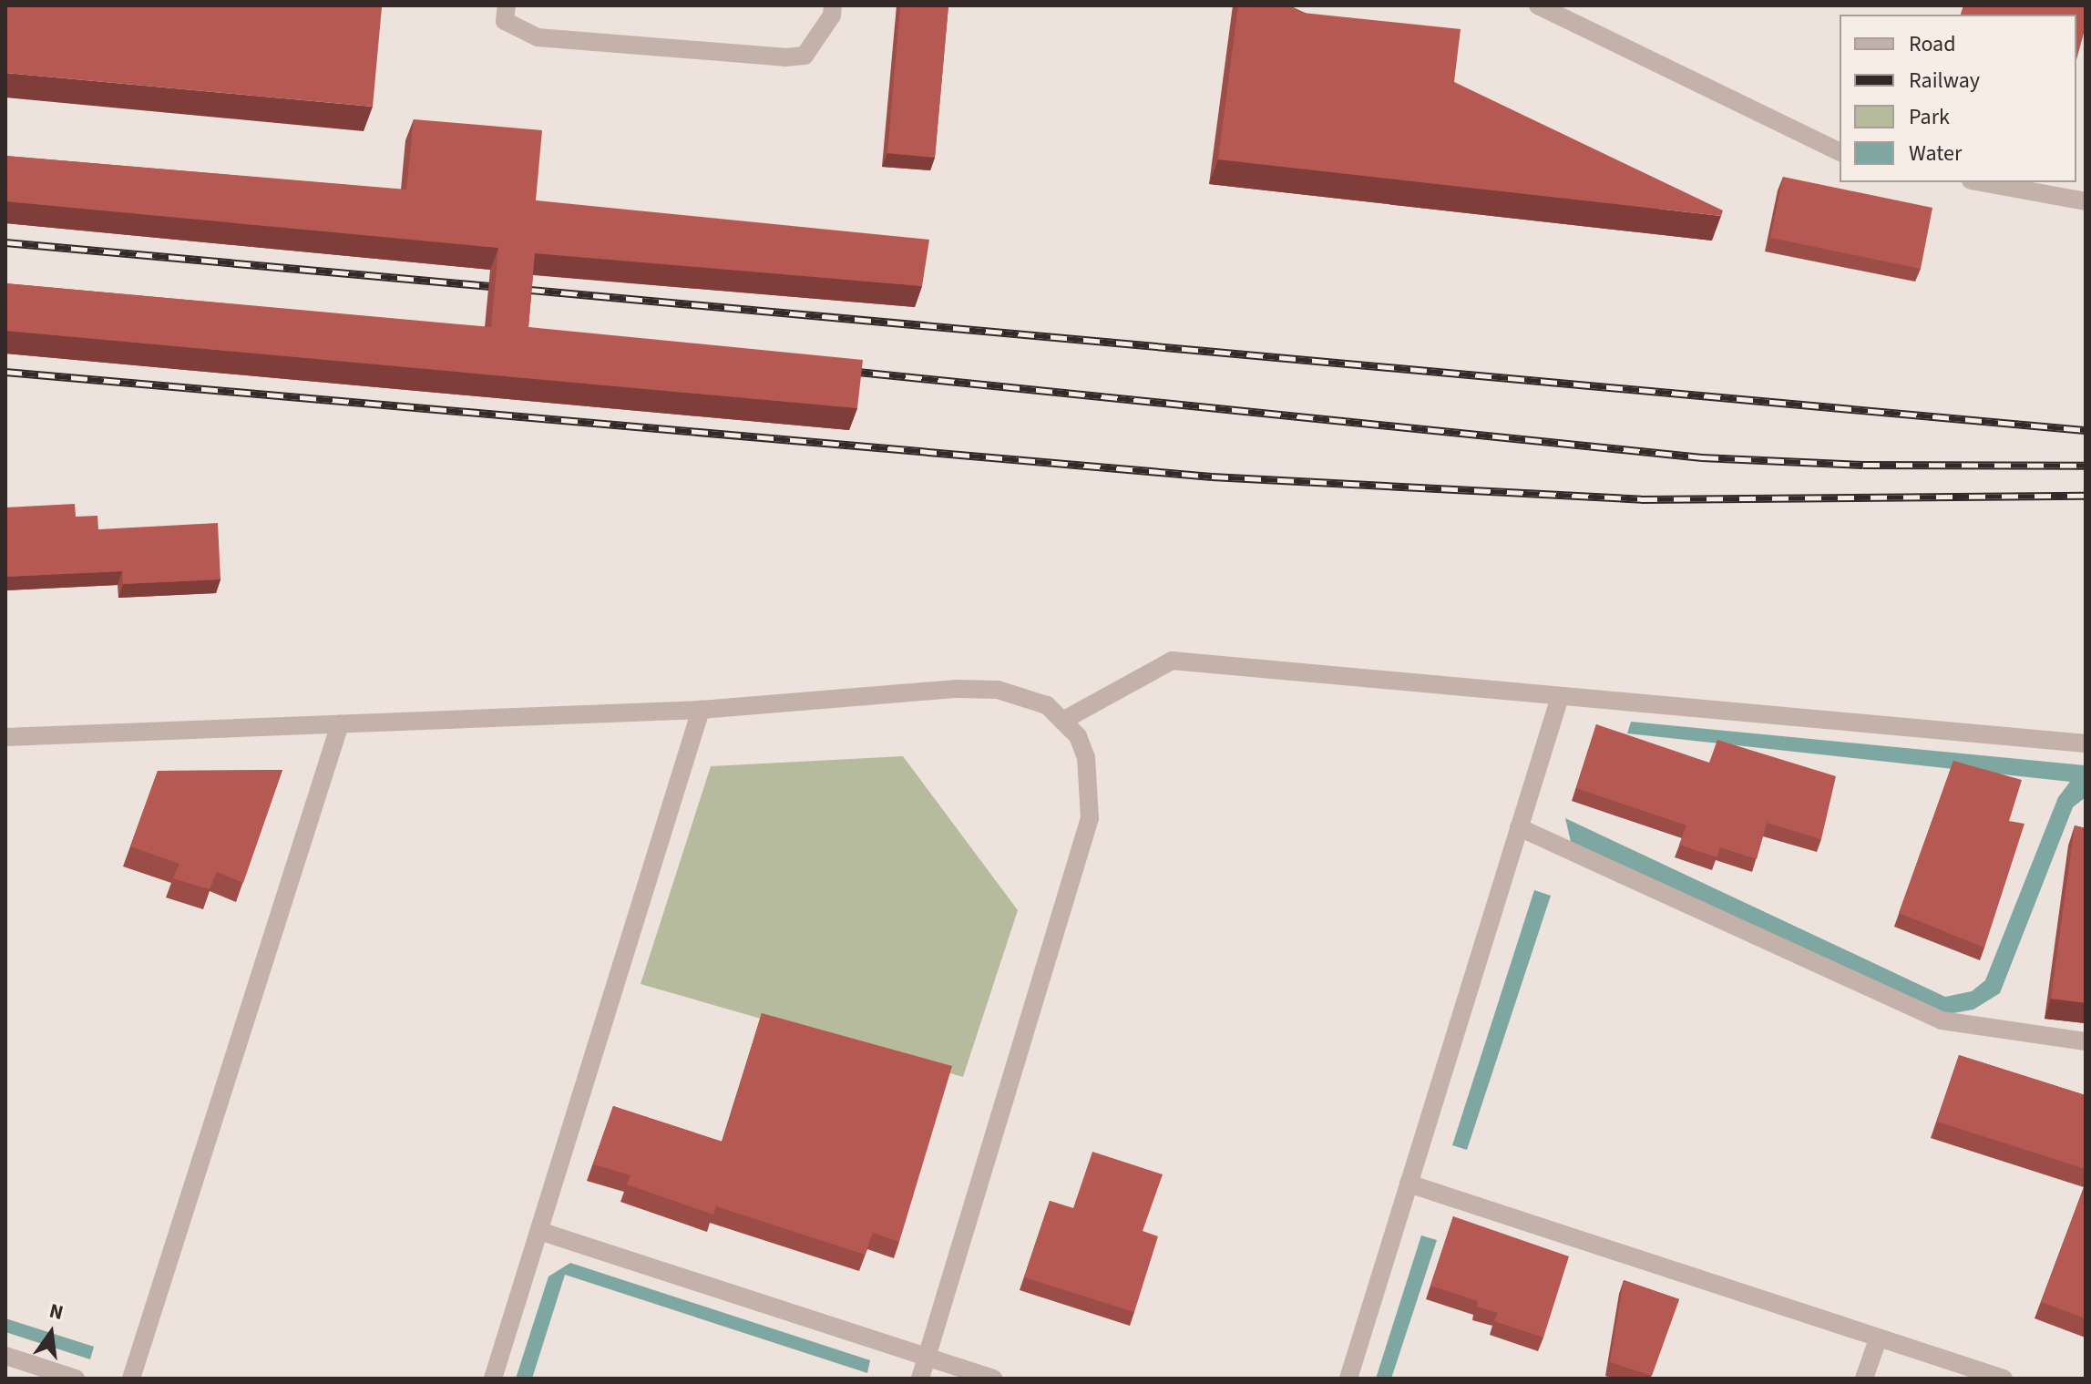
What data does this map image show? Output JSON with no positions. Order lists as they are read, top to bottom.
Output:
{
  "legend": [
    "Road",
    "Railway",
    "Park",
    "Water"
  ],
  "north": "top"
}
